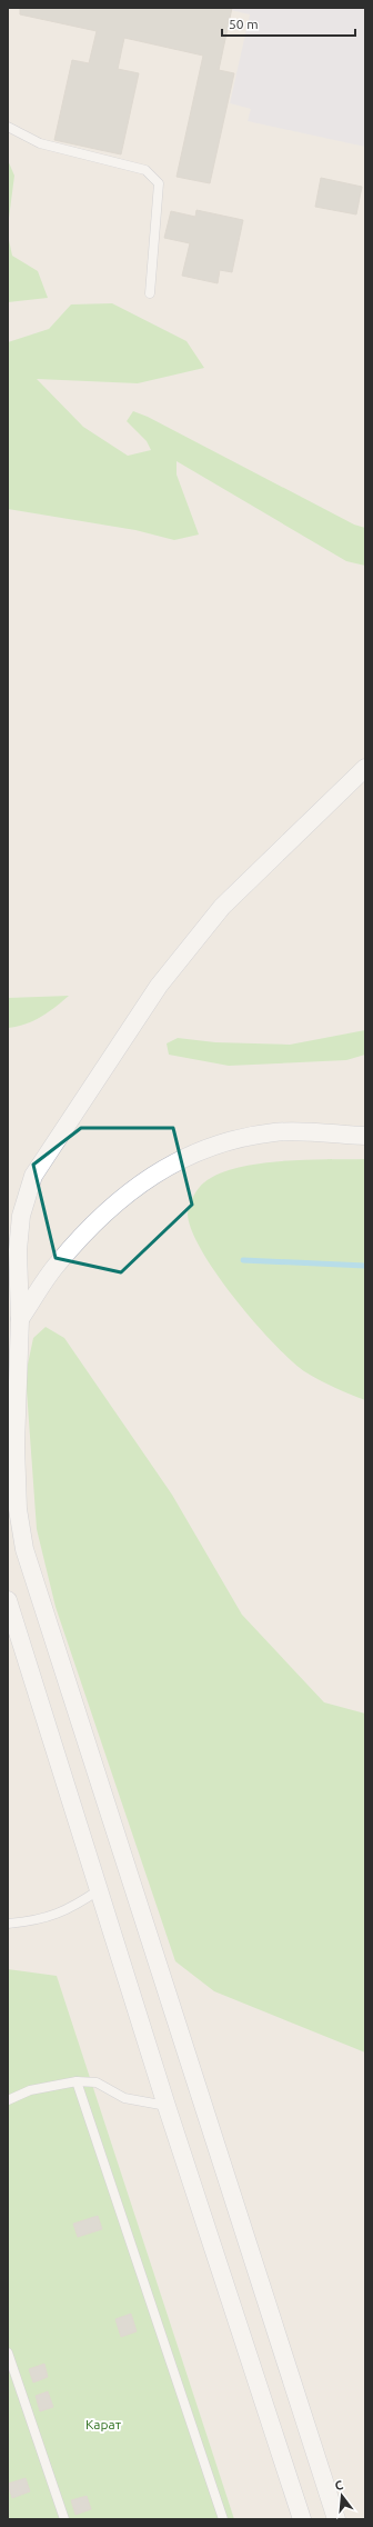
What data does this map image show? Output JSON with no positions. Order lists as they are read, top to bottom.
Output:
{
  "parks": ["Карат"],
  "scale_bar": "50 m",
  "north": "top"
}
